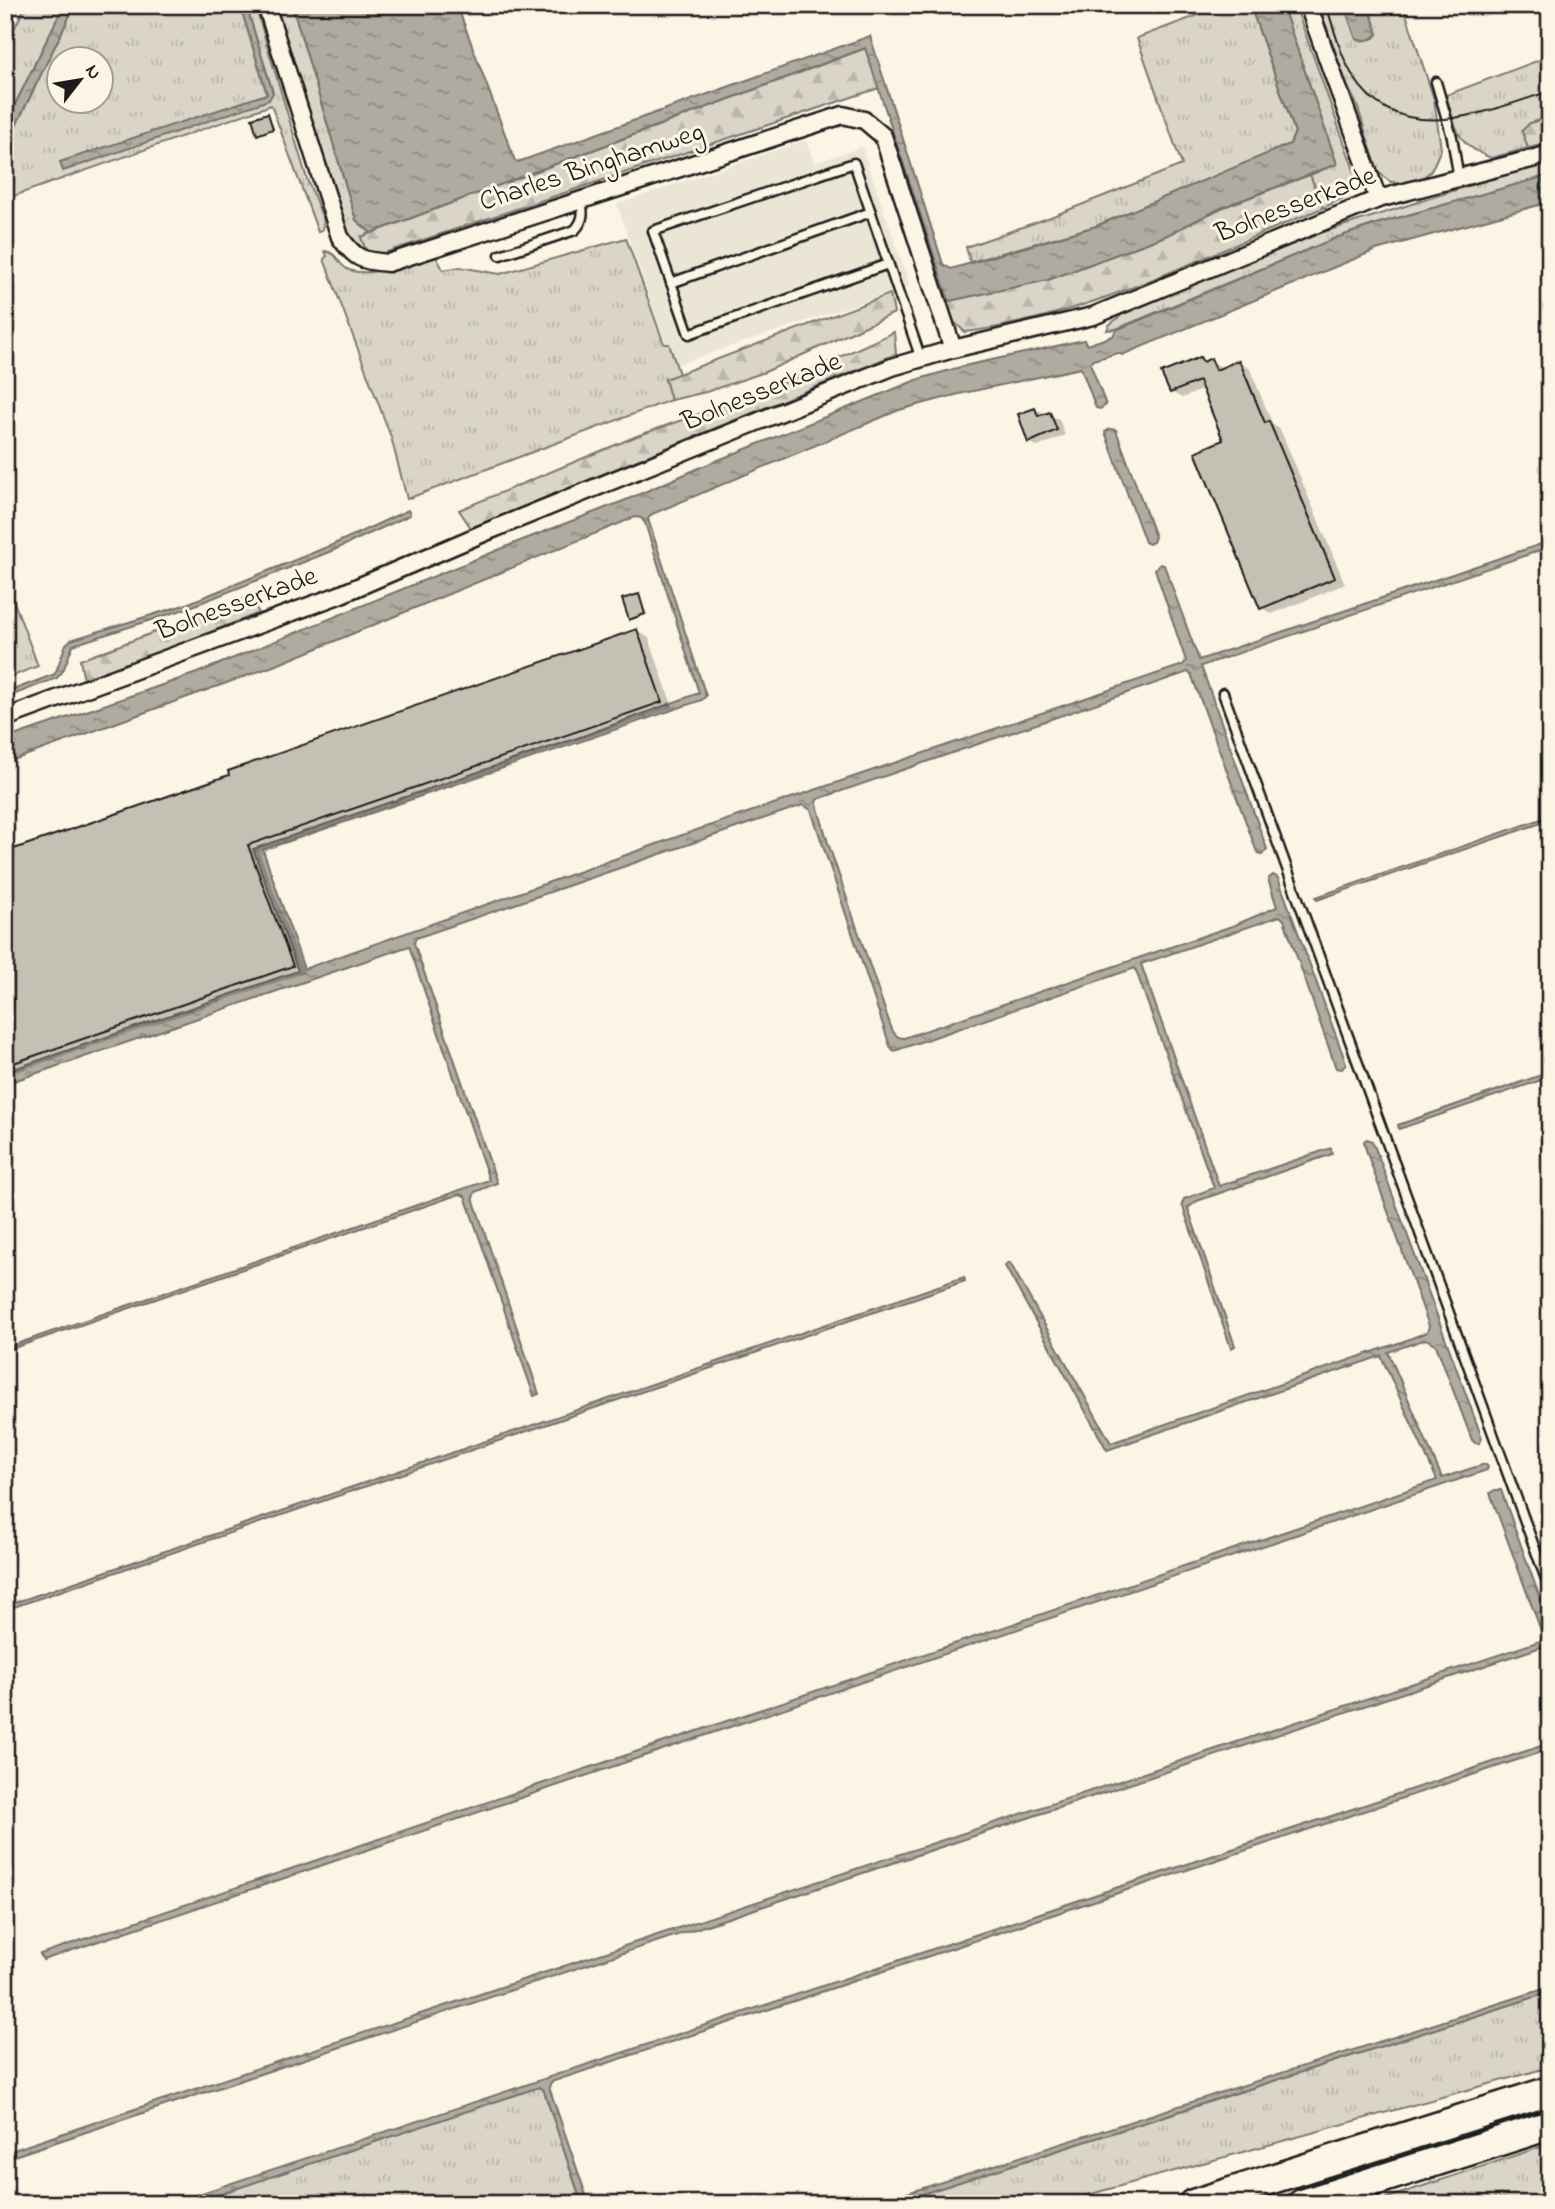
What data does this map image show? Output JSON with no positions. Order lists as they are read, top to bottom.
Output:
{
  "streets": {
    "street": ["Charles Binghamweg", "Bolnesserkade"]
  },
  "crossings": [
    ["Charles Binghamweg", "Bolnesserkade"]
  ],
  "north": "top right"
}
